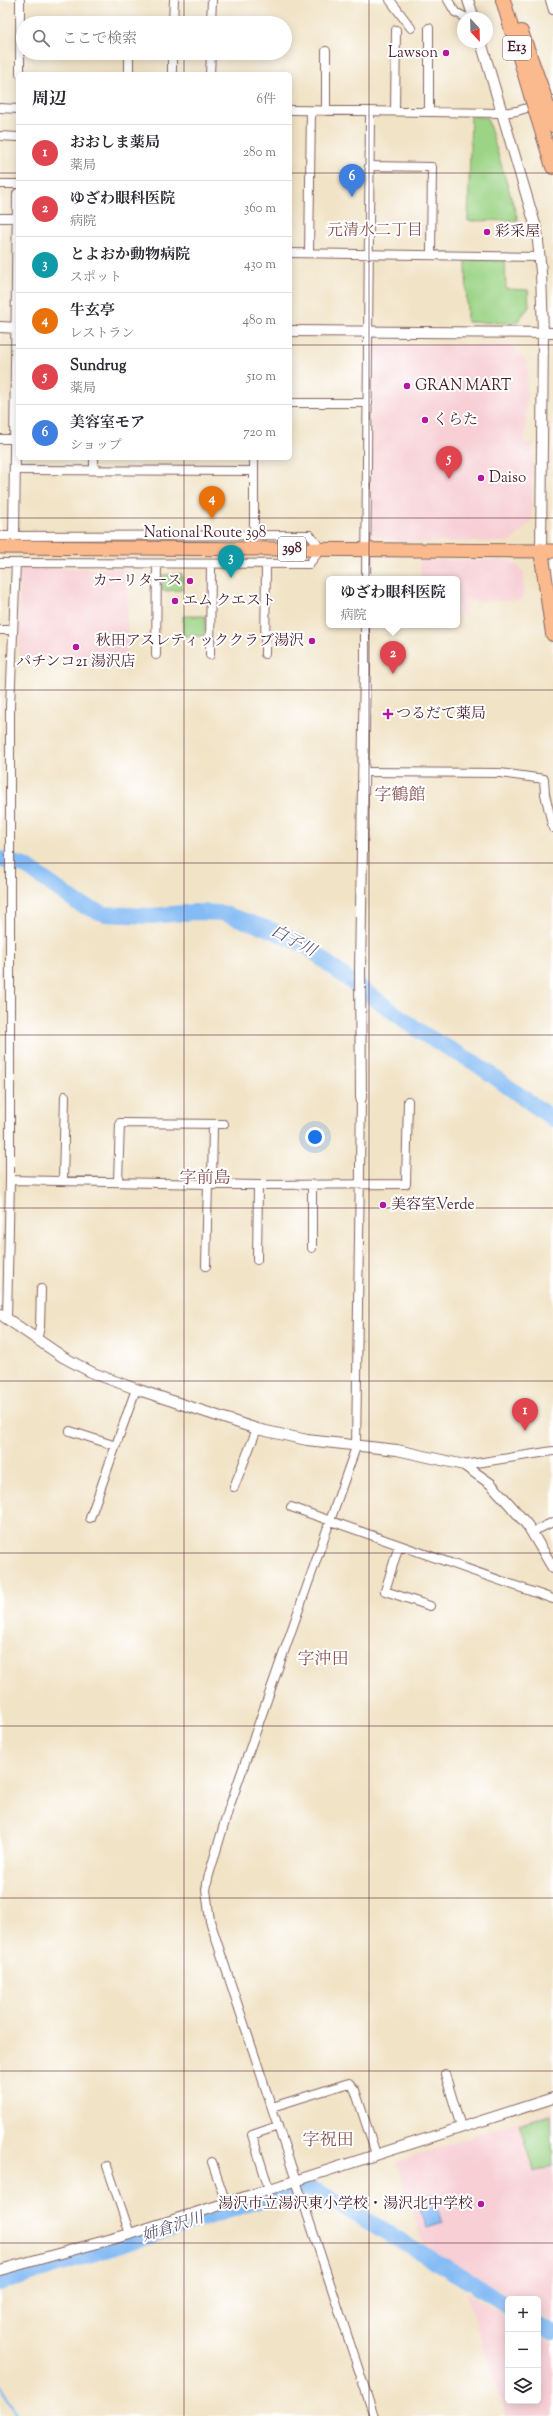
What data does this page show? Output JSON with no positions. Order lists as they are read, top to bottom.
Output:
{
  "streets": {
    "highway": ["E13", "National Route 398", "398"]
  },
  "districts": [
    "元清水二丁目",
    "字鶴館",
    "字前島",
    "字沖田",
    "字祝田"
  ],
  "water": ["白子川", "姉倉沢川"],
  "places": {
    "other": [
      "Lawson",
      "彩采屋",
      "GRAN MART",
      "くらた",
      "Daiso",
      "カーリタース",
      "エム クエスト",
      "秋田アスレティッククラブ湯沢",
      "パチンコ21 湯沢店",
      "美容室Verde",
      "湯沢市立湯沢東小学校・湯沢北中学校"
    ],
    "health": ["つるだて薬局"]
  },
  "north": "bottom",
  "page": {
    "search": "ここで検索",
    "heading": ["周辺", "6件"],
    "list": [
      {
        "mark": "1",
        "name": "おおしま薬局",
        "note": "薬局",
        "value": "280 m"
      },
      {
        "mark": "2",
        "name": "ゆざわ眼科医院",
        "note": "病院",
        "value": "360 m"
      },
      {
        "mark": "3",
        "name": "とよおか動物病院",
        "note": "スポット",
        "value": "430 m"
      },
      {
        "mark": "4",
        "name": "牛玄亭",
        "note": "レストラン",
        "value": "480 m"
      },
      {
        "mark": "5",
        "name": "Sundrug",
        "note": "薬局",
        "value": "510 m"
      },
      {
        "mark": "6",
        "name": "美容室モア",
        "note": "ショップ",
        "value": "720 m"
      }
    ],
    "pins": [
      "6",
      "5",
      "4",
      "3",
      "2",
      "1"
    ],
    "popup": ["ゆざわ眼科医院", "病院"],
    "map_buttons": ["+", "−"]
  }
}
